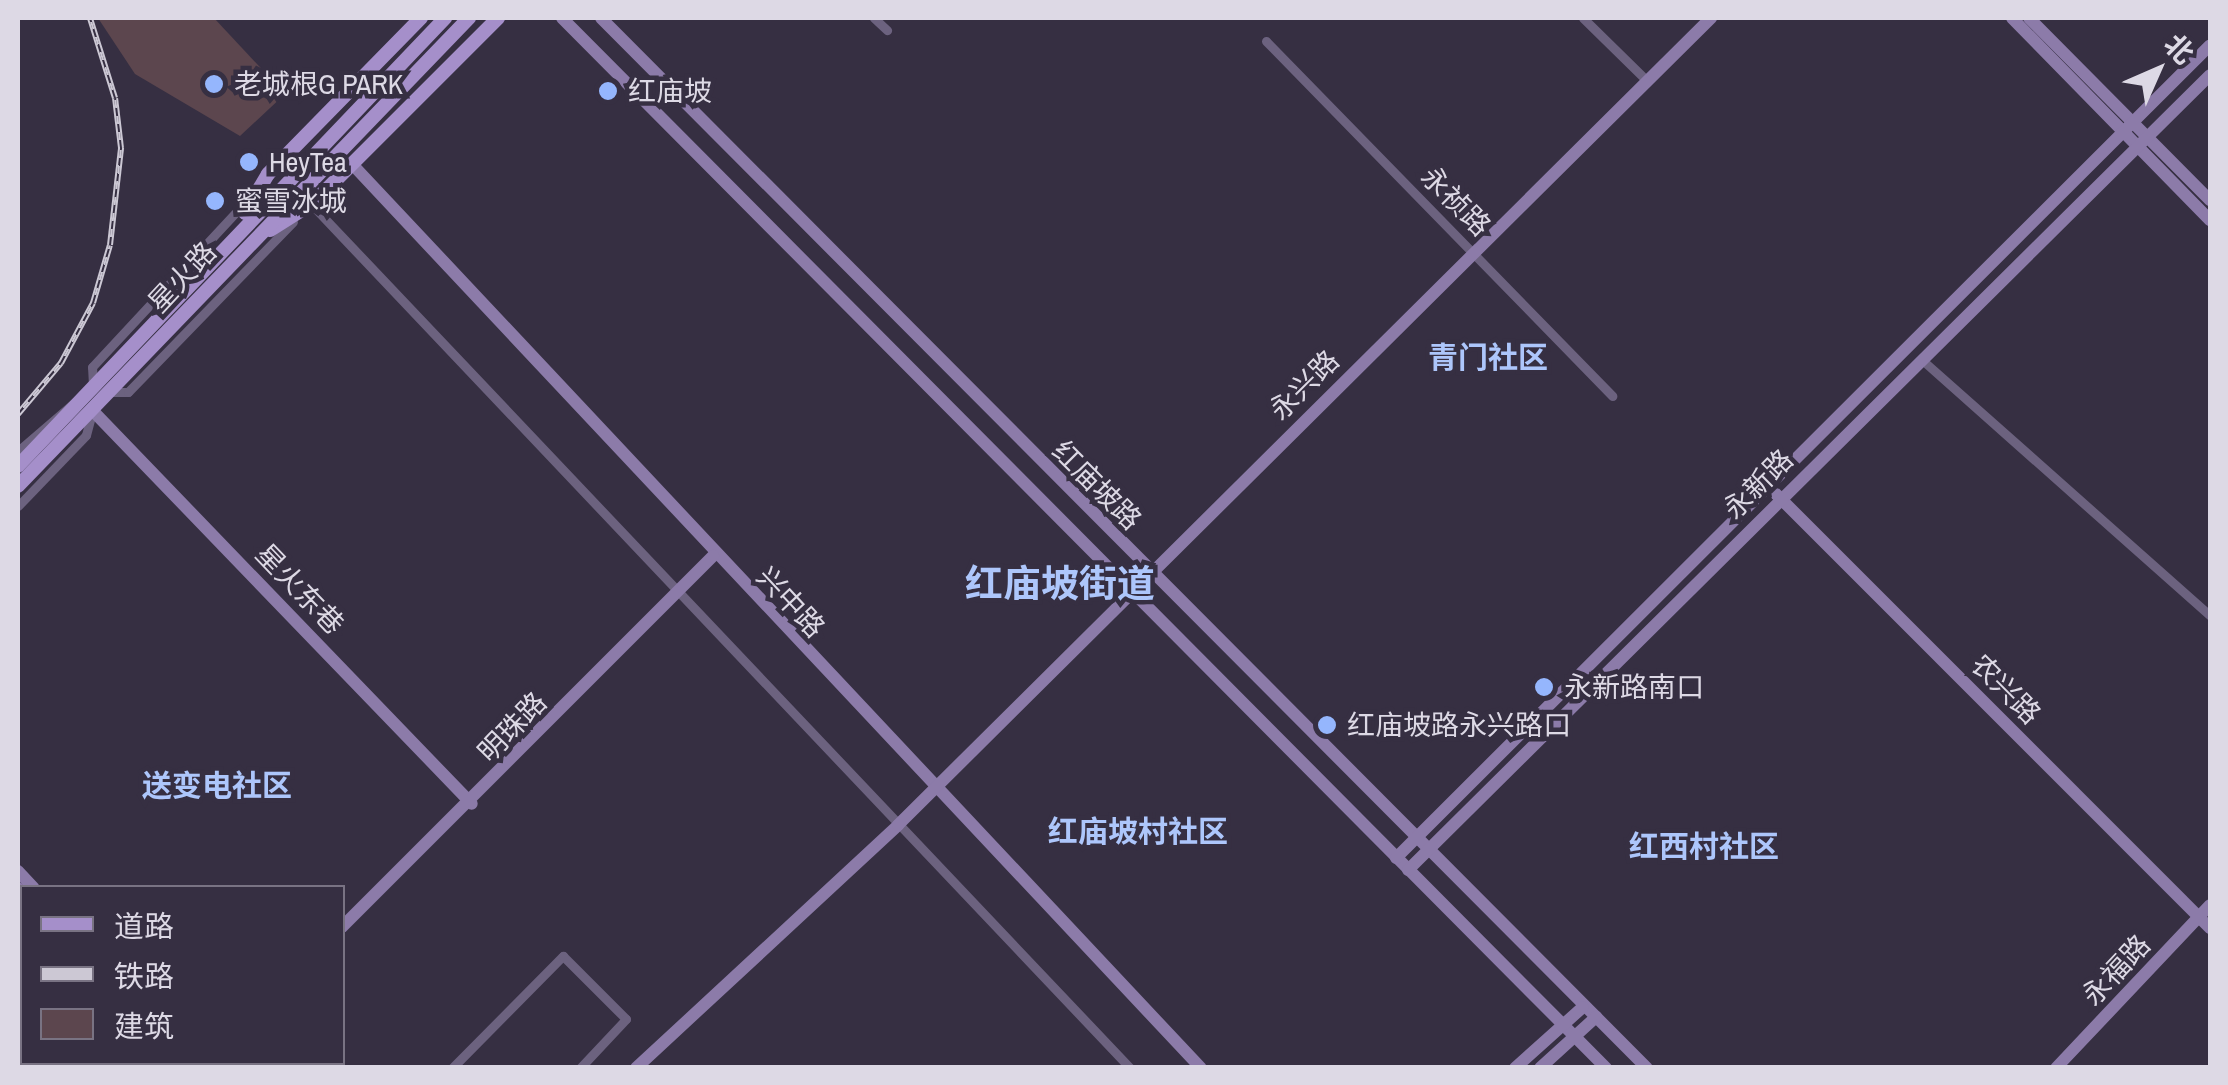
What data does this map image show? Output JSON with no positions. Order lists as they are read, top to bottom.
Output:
{
  "streets": {
    "main road": [
      "星火路",
      "永兴路",
      "永新路",
      "红庙坡路",
      "星火东巷",
      "兴中路",
      "农兴路",
      "明珠路",
      "永福路"
    ],
    "street": ["永祯路"]
  },
  "crossings": [
    ["永祯路", "永兴路"],
    ["星火路", "星火东巷"],
    ["永兴路", "红庙坡路"],
    ["永兴路", "兴中路"],
    ["永新路", "红庙坡路"],
    ["永新路", "农兴路"],
    ["星火东巷", "明珠路"],
    ["兴中路", "明珠路"],
    ["农兴路", "永福路"]
  ],
  "districts": [
    "青门社区",
    "红庙坡街道",
    "送变电社区",
    "红庙坡村社区",
    "红西村社区"
  ],
  "places": [
    "老城根G PARK",
    "红庙坡",
    "HeyTea",
    "蜜雪冰城",
    "永新路南口",
    "红庙坡路永兴路口"
  ],
  "legend": ["道路", "铁路", "建筑"],
  "north": "top right"
}
